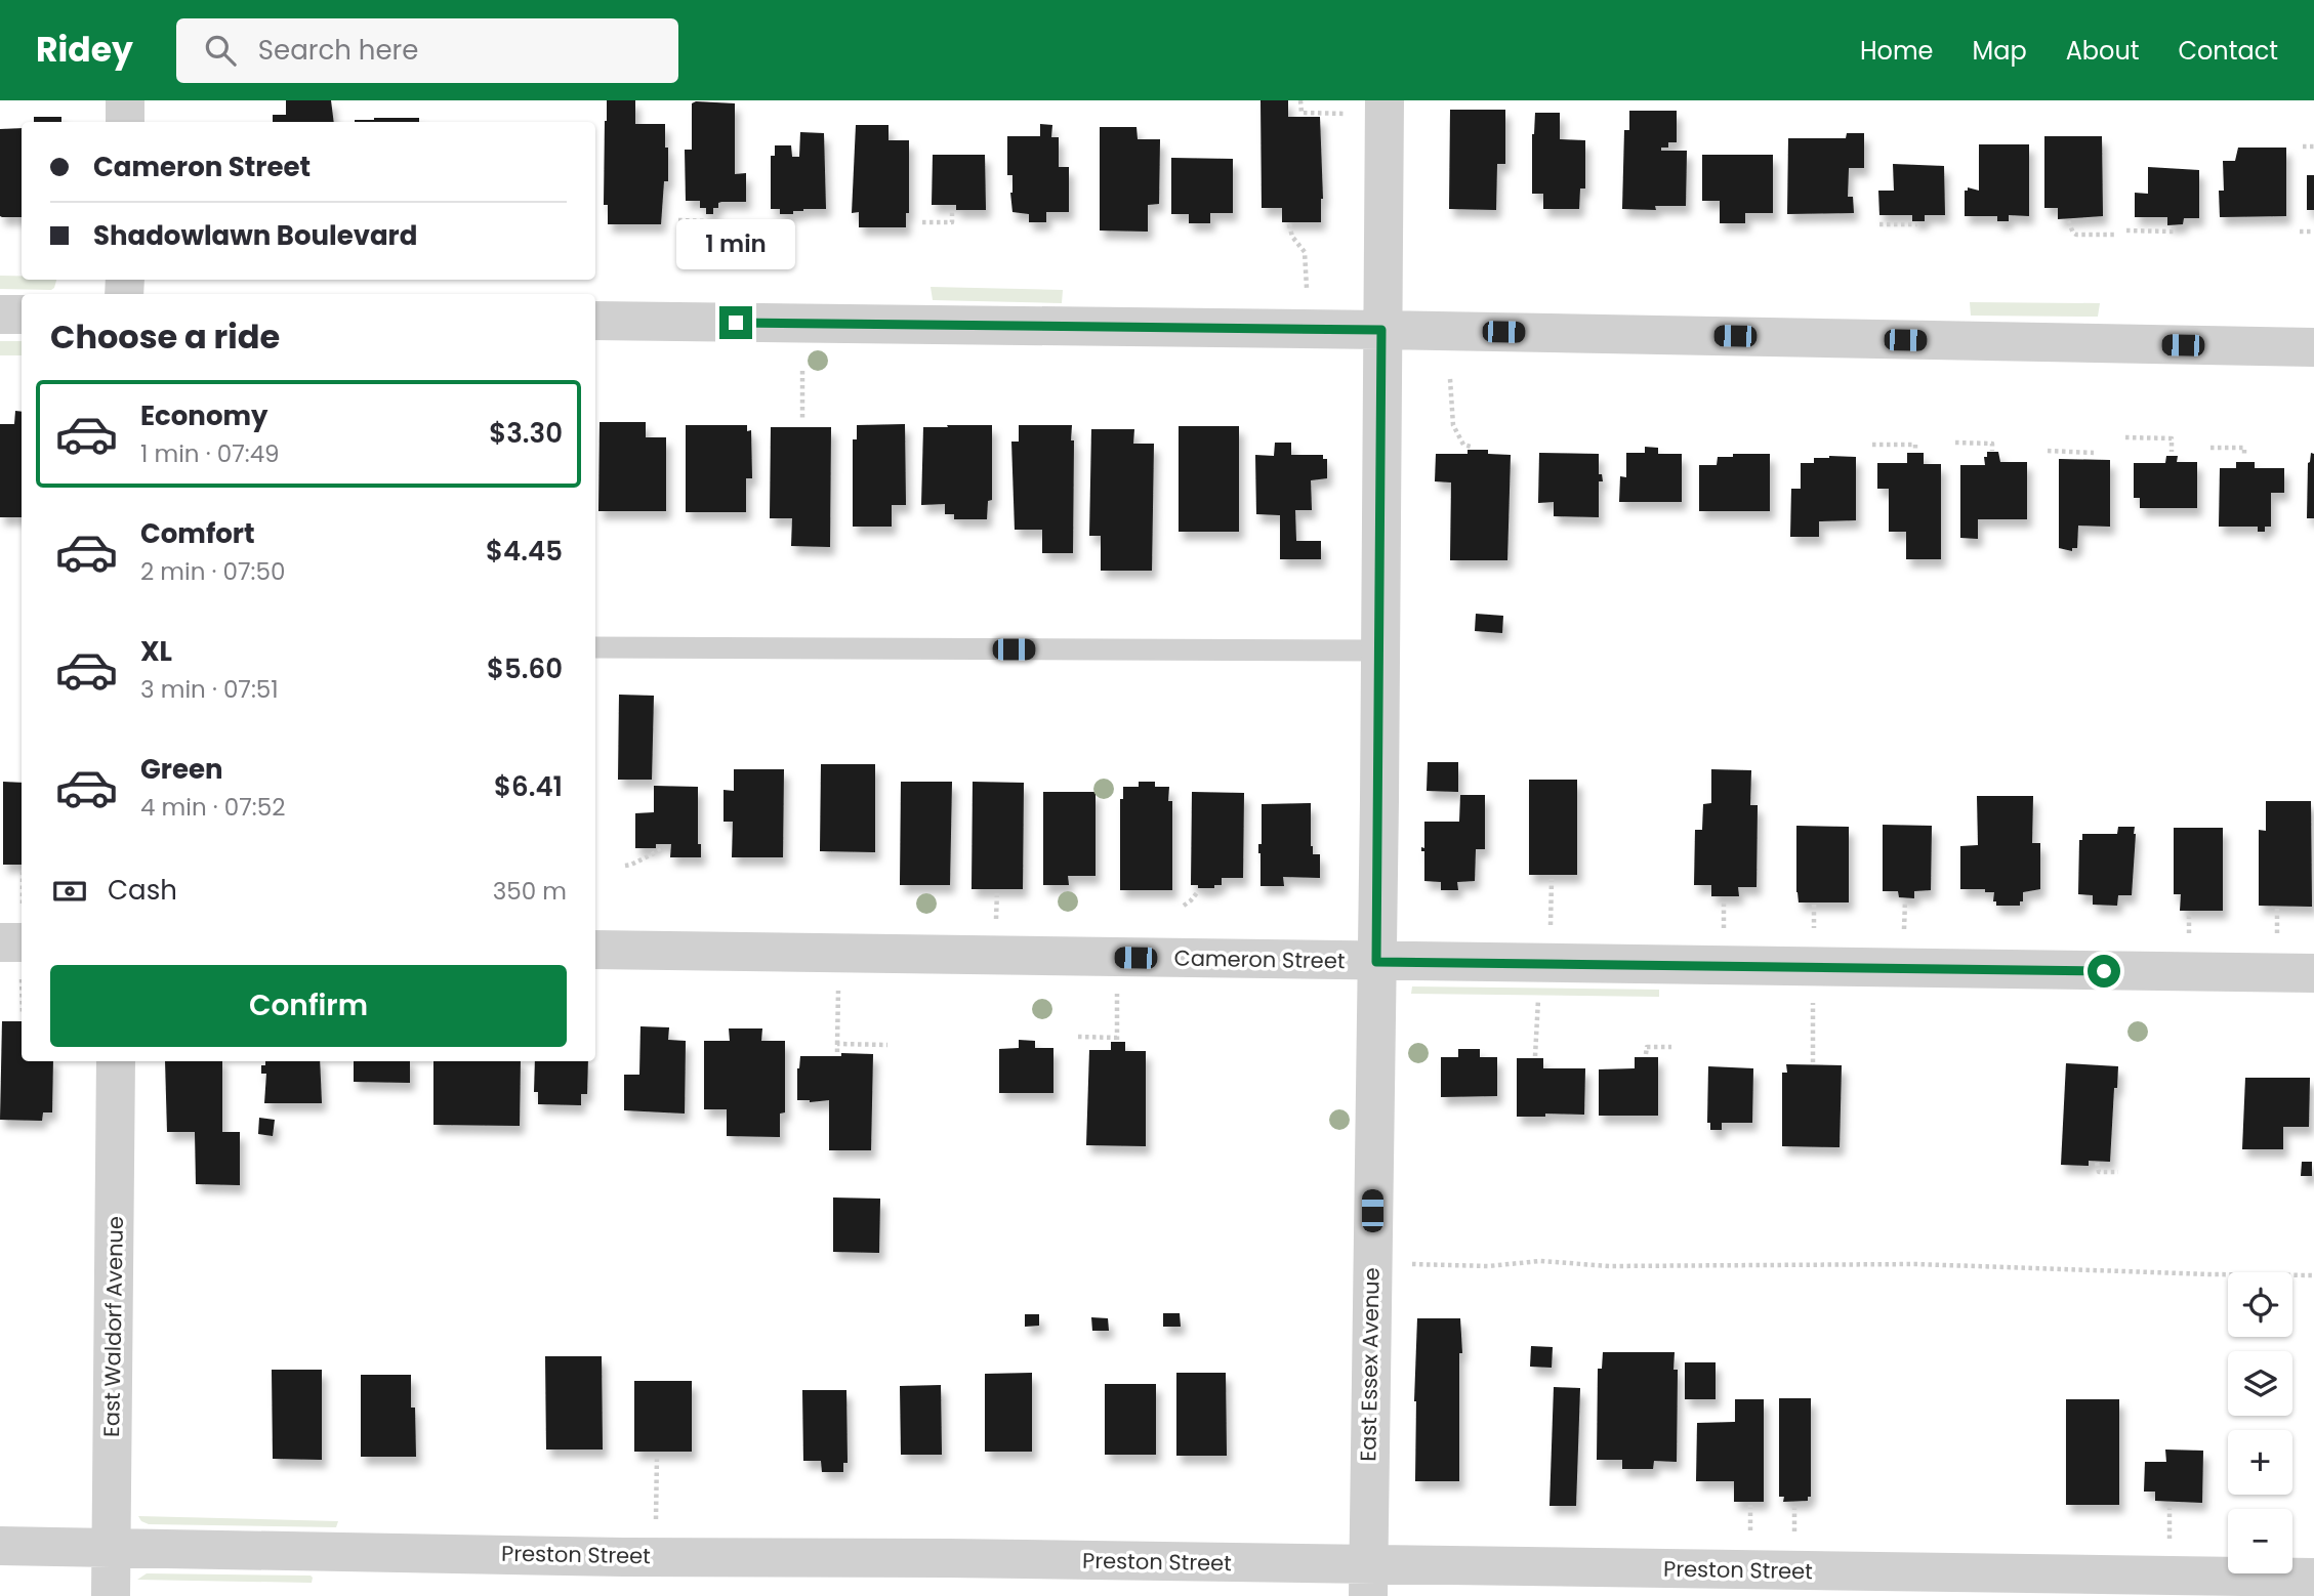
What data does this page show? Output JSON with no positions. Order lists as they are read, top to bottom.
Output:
{
  "streets": {
    "street": [
      "Cameron Street",
      "East Waldorf Avenue",
      "East Essex Avenue",
      "Preston Street"
    ]
  },
  "crossings": [
    ["Cameron Street", "East Essex Avenue"],
    ["East Waldorf Avenue", "Preston Street"],
    ["East Essex Avenue", "Preston Street"]
  ],
  "page": {
    "header": "Ridey",
    "search": "Search here",
    "nav": [
      "Home",
      "Map",
      "About",
      "Contact"
    ],
    "banner": ["Cameron Street", "Shadowlawn Boulevard"],
    "bubble": "1 min",
    "heading": "Choose a ride",
    "list": [
      {
        "name": "Economy",
        "note": "1 min · 07:49",
        "value": "$3.30"
      },
      {
        "name": "Comfort",
        "note": "2 min · 07:50",
        "value": "$4.45"
      },
      {
        "name": "XL",
        "note": "3 min · 07:51",
        "value": "$5.60"
      },
      {
        "name": "Green",
        "note": "4 min · 07:52",
        "value": "$6.41"
      }
    ],
    "pay": ["Cash", "350 m"],
    "buttons": "Confirm",
    "map_buttons": ["+", "−"]
  }
}
